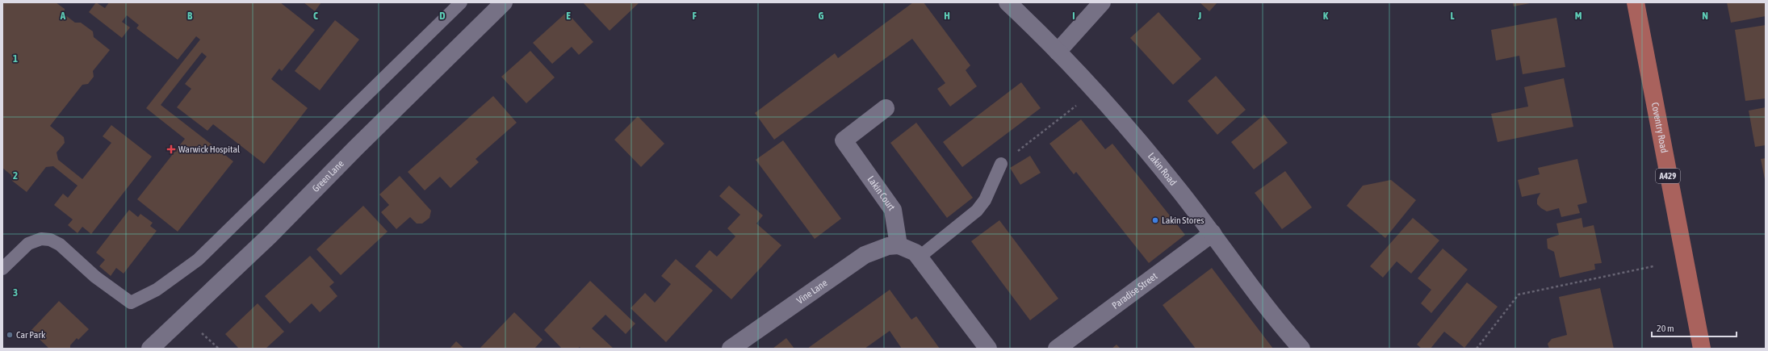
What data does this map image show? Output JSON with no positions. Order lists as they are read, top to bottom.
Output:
{
  "streets": {
    "main road": ["Coventry Road", "A429"],
    "street": [
      "Lakin Road",
      "Green Lane",
      "Lakin Court",
      "Vine Lane",
      "Paradise Street"
    ]
  },
  "crossings": [
    ["Lakin Road", "Paradise Street"],
    ["Lakin Court", "Vine Lane"]
  ],
  "places": {
    "health": ["Warwick Hospital"],
    "other": ["Lakin Stores", "Car Park"]
  },
  "scale_bar": "20 m",
  "grid": {
    "columns": [
      "A",
      "B",
      "C",
      "D",
      "E",
      "F",
      "G",
      "H",
      "I",
      "J",
      "K",
      "L",
      "M",
      "N"
    ],
    "rows": ["1", "2", "3"]
  }
}
